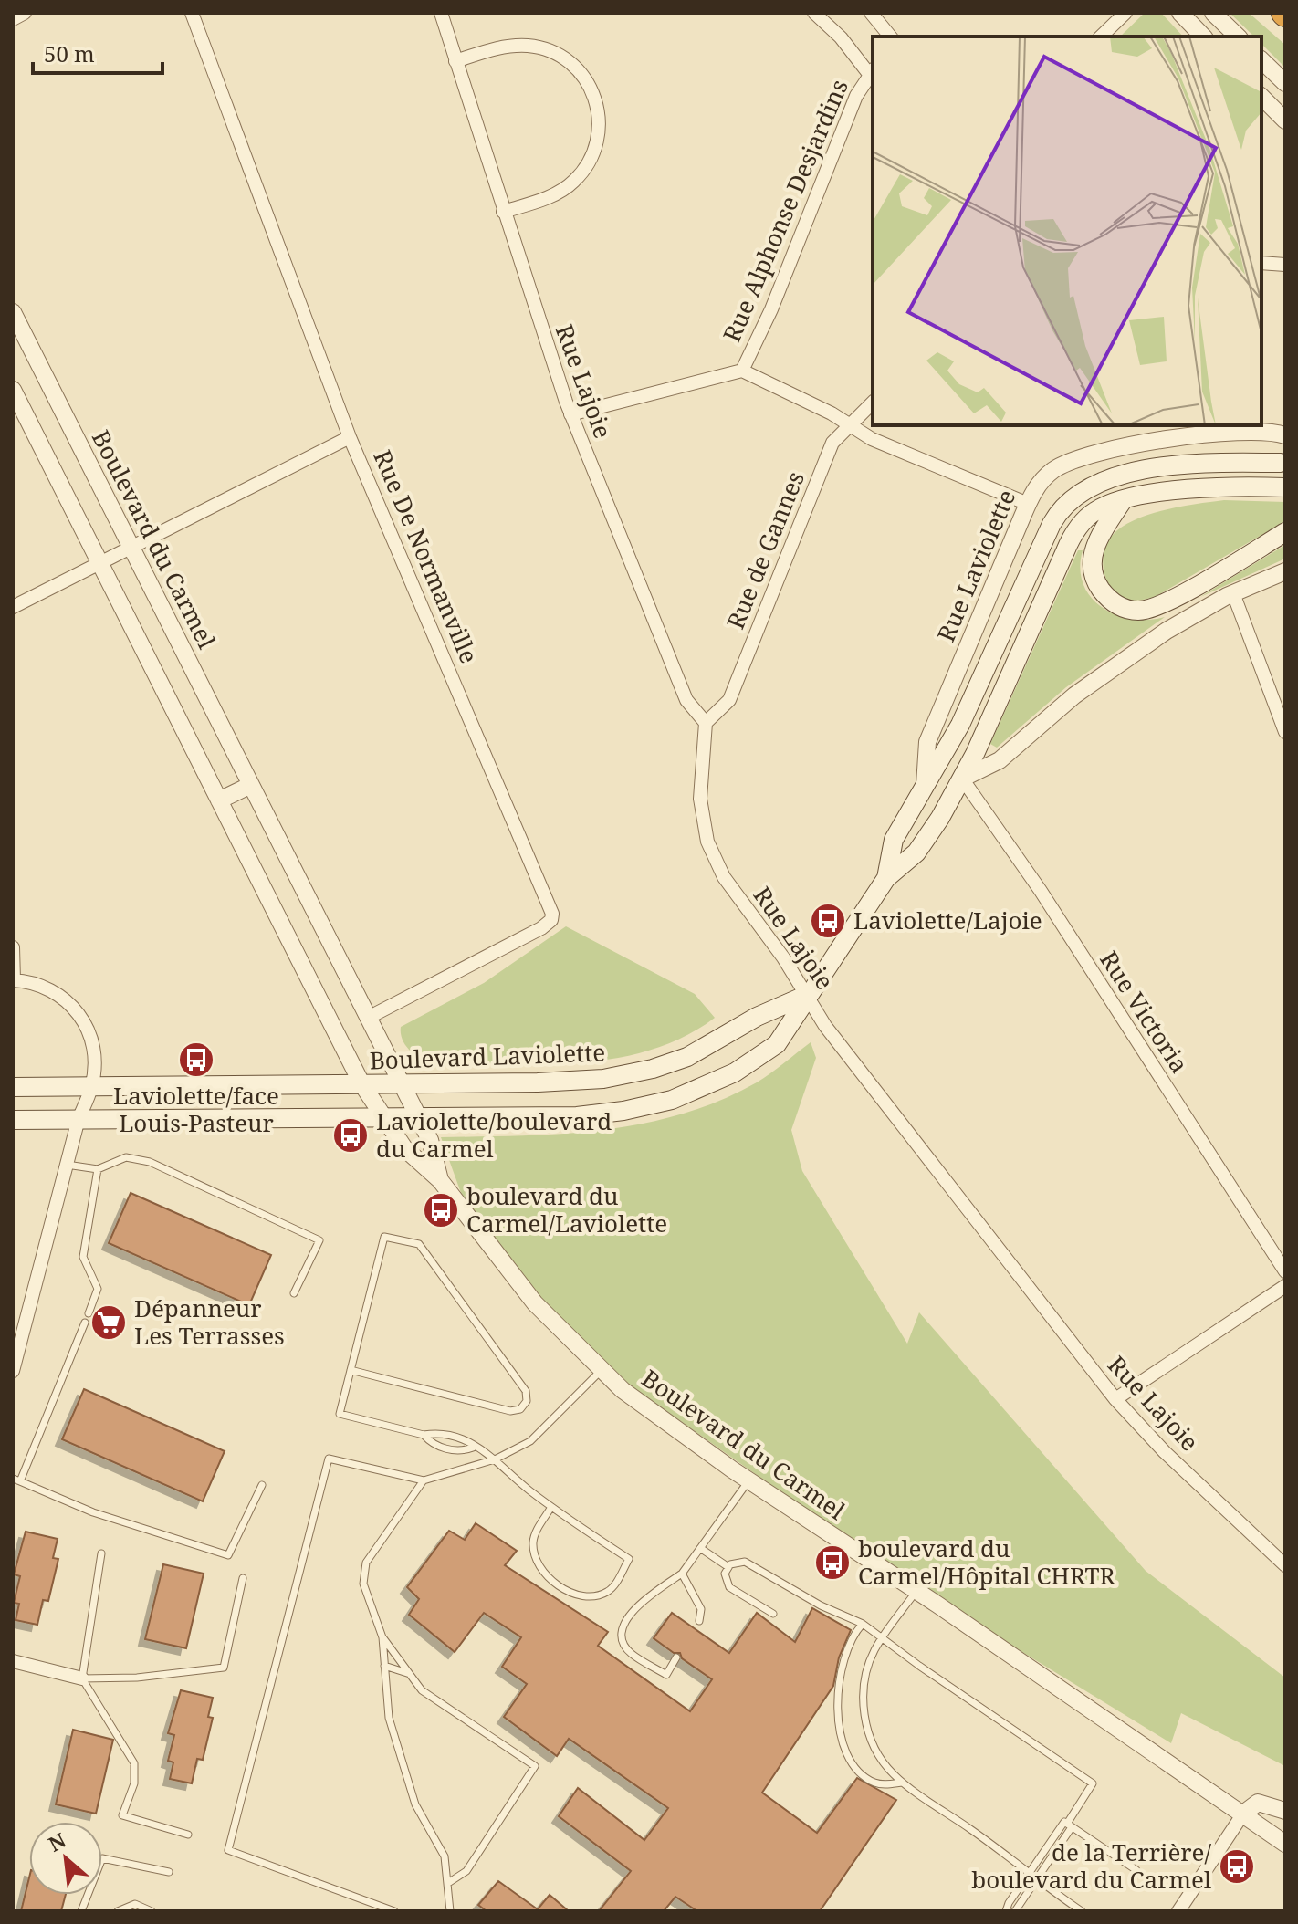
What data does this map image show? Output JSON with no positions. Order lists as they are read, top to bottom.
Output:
{
  "streets": {
    "main road": ["Rue Laviolette", "Boulevard Laviolette"],
    "street": [
      "Rue Alphonse Desjardins",
      "Rue Lajoie",
      "Boulevard du Carmel",
      "Rue de Gannes",
      "Rue De Normanville",
      "Rue Victoria"
    ]
  },
  "crossings": [
    ["Rue Alphonse Desjardins", "Rue Lajoie"],
    ["Rue Lajoie", "Rue de Gannes"],
    ["Rue Lajoie", "Rue Laviolette"],
    ["Rue Lajoie", "Boulevard Laviolette"],
    ["Boulevard du Carmel", "Rue De Normanville"],
    ["Boulevard du Carmel", "Boulevard Laviolette"],
    ["Rue Laviolette", "Rue Victoria"],
    ["Rue Laviolette", "Boulevard Laviolette"]
  ],
  "places": {
    "bus stop": [
      "Laviolette/Lajoie",
      "Laviolette/face Louis-Pasteur",
      "Laviolette/boulevard du Carmel",
      "boulevard du Carmel/Laviolette",
      "boulevard du Carmel/Hôpital CHRTR",
      "de la Terrière/ boulevard du Carmel"
    ],
    "supermarket": ["Dépanneur Les Terrasses"]
  },
  "scale_bar": "50 m",
  "north": "top left"
}
